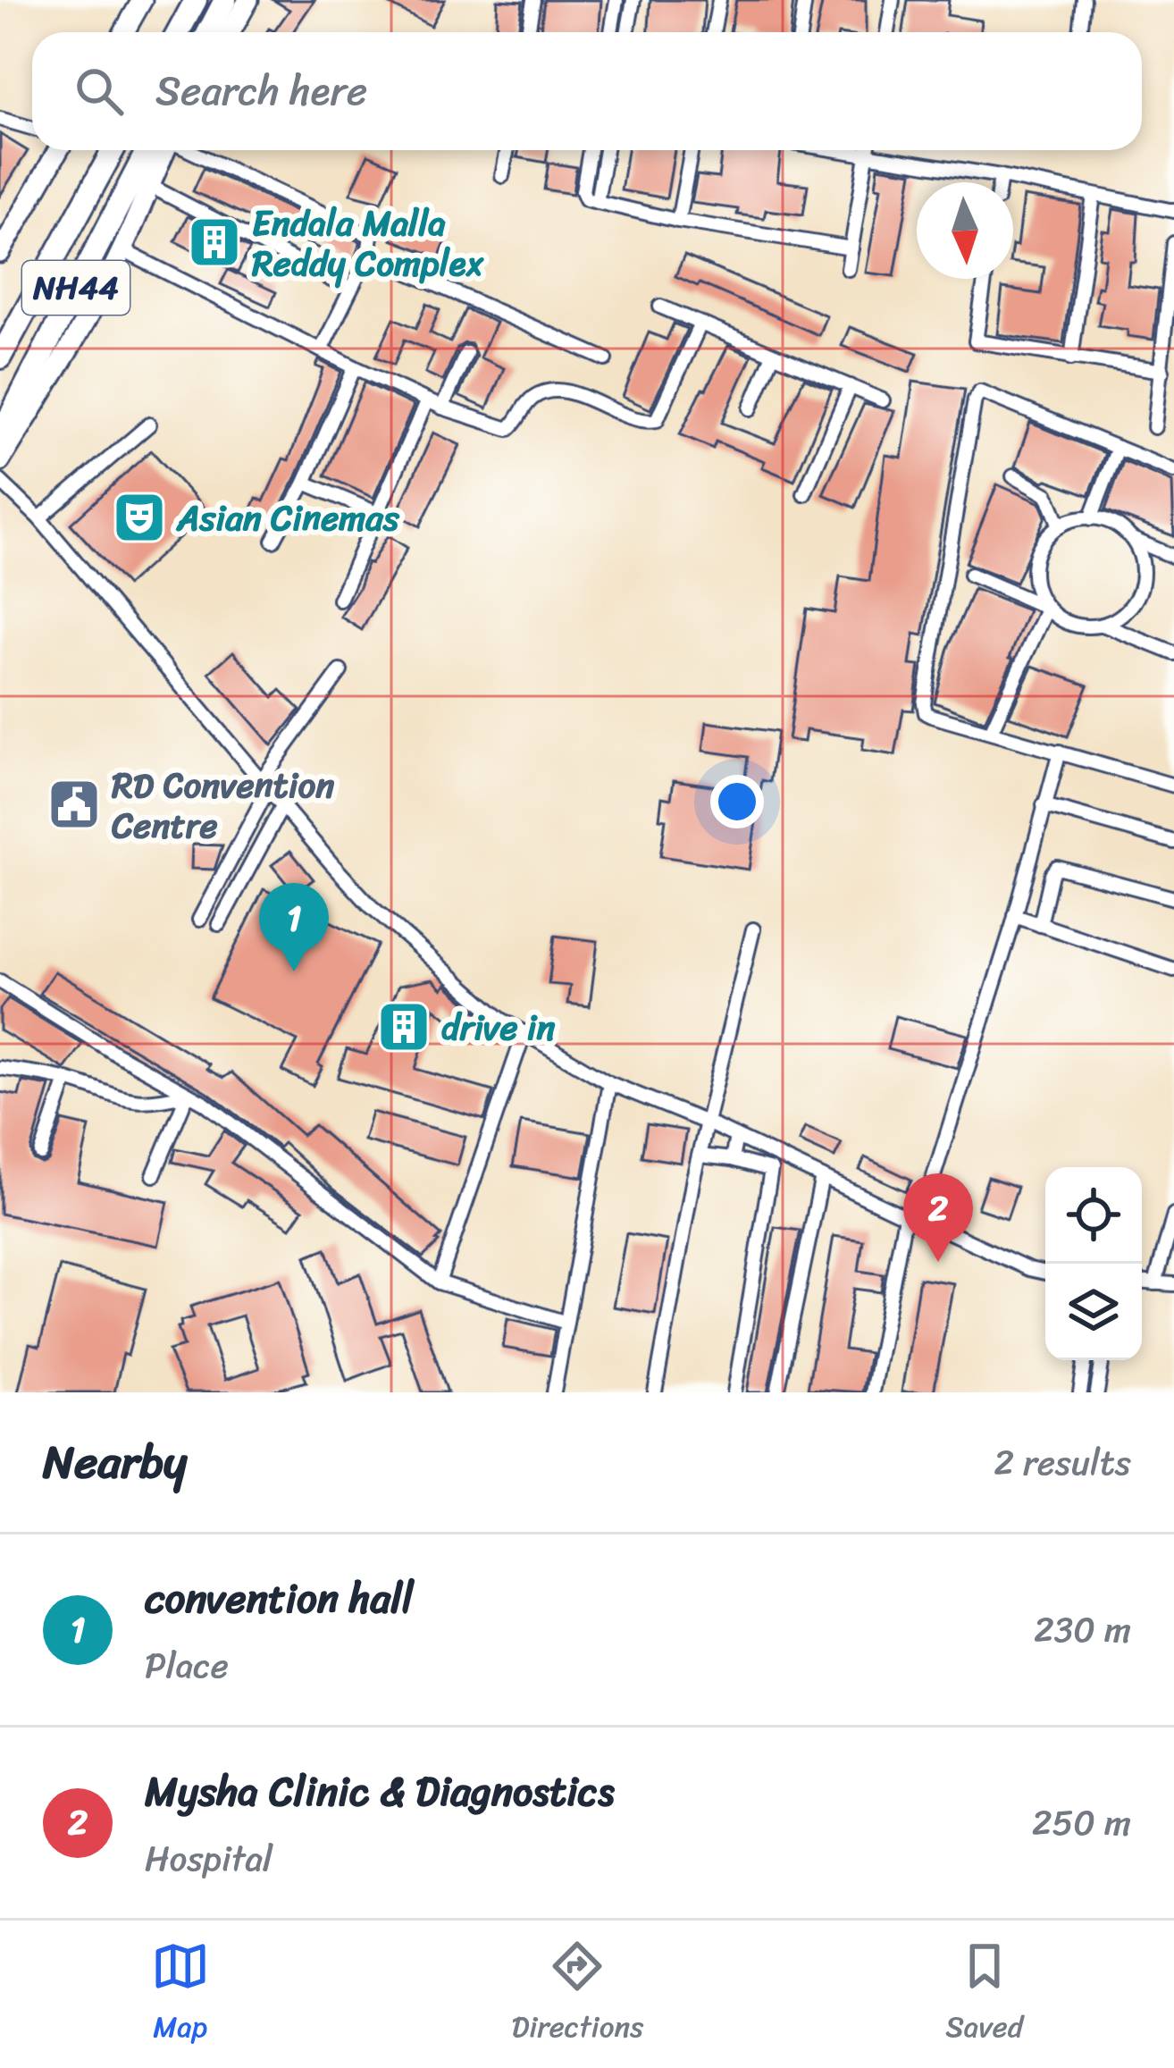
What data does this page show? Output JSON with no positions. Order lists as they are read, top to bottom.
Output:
{
  "streets": {
    "highway": ["NH44"]
  },
  "places": {
    "building": ["Endala Malla Reddy Complex", "drive in"],
    "theatre": ["Asian Cinemas"],
    "public building": ["RD Convention Centre"]
  },
  "north": "bottom",
  "page": {
    "search": "Search here",
    "pins": ["1", "2"],
    "heading": ["Nearby", "2 results"],
    "list": [
      {
        "mark": "1",
        "name": "convention hall",
        "note": "Place",
        "value": "230 m"
      },
      {
        "mark": "2",
        "name": "Mysha Clinic & Diagnostics",
        "note": "Hospital",
        "value": "250 m"
      }
    ],
    "nav": ["Map", "Directions", "Saved"]
  }
}
